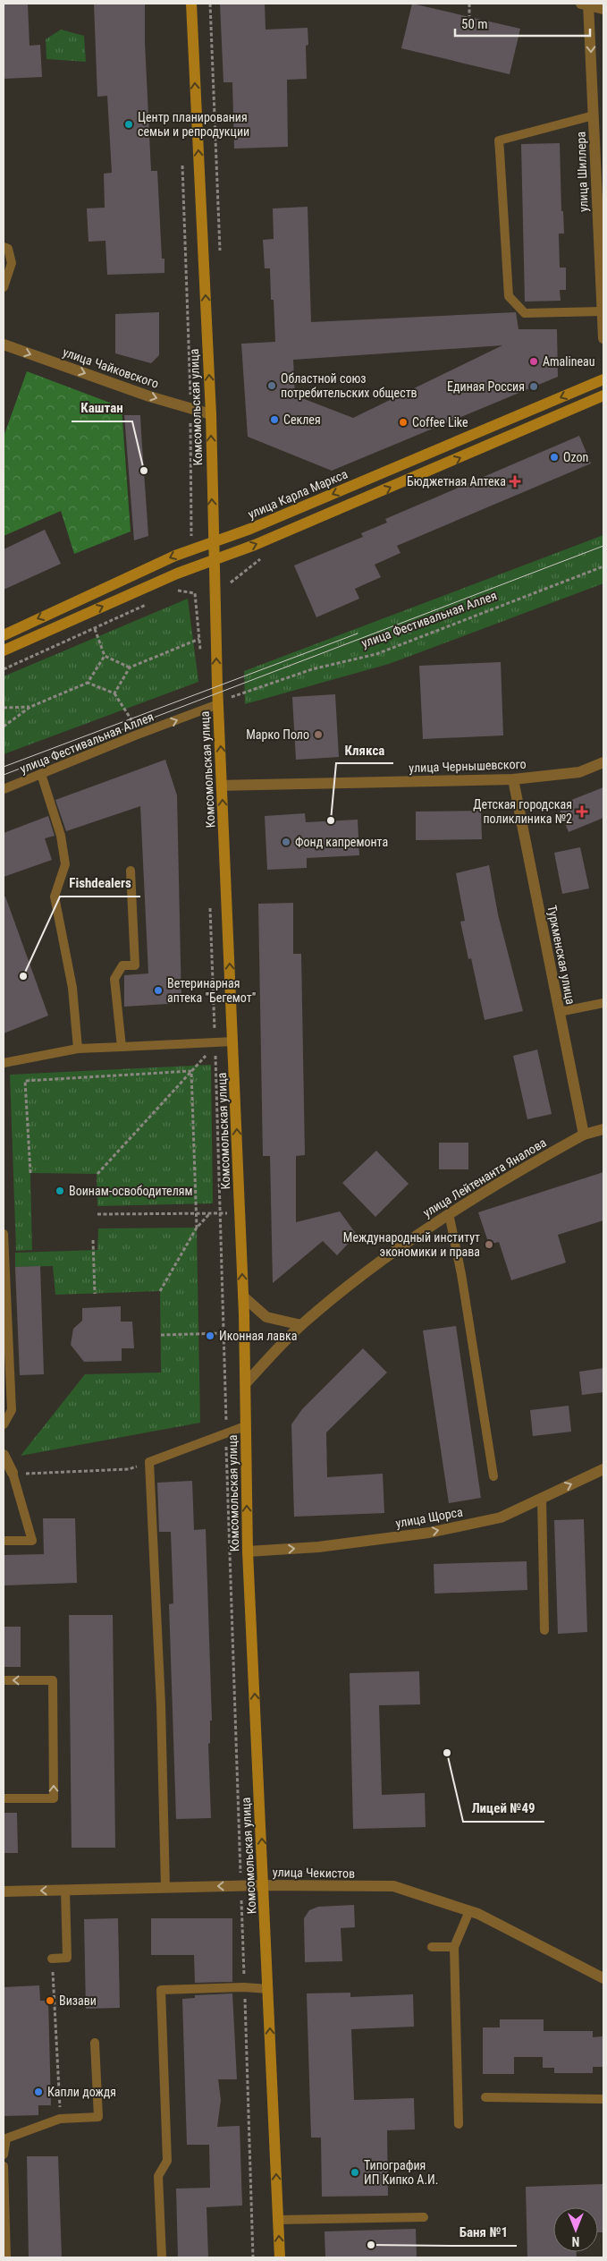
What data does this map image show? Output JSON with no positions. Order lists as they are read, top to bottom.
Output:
{
  "streets": {
    "main road": ["Комсомольская улица", "улица Карла Маркса"],
    "street": [
      "улица Шиллера",
      "улица Чайковского",
      "улица Чернышевского",
      "Туркменская улица",
      "улица Лейтенанта Яналова",
      "улица Щорса",
      "улица Чекистов"
    ],
    "lane": ["улица Фестивальная Аллея"]
  },
  "crossings": [
    ["улица Чайковского", "Комсомольская улица"],
    ["Комсомольская улица", "улица Карла Маркса"],
    ["Комсомольская улица", "улица Фестивальная Аллея"],
    ["Комсомольская улица", "улица Чернышевского"],
    ["Комсомольская улица", "улица Лейтенанта Яналова"],
    ["Комсомольская улица", "улица Щорса"],
    ["Комсомольская улица", "улица Чекистов"],
    ["улица Чернышевского", "Туркменская улица"],
    ["Туркменская улица", "улица Лейтенанта Яналова"]
  ],
  "one_way": ["улица Чайковского", "Комсомольская улица", "улица Щорса"],
  "places": {
    "other": [
      "Центр планирования семьи и репродукции",
      "Amalineau",
      "Областной союз потребительских обществ",
      "Единая Россия",
      "Секлея",
      "Coffee Like",
      "Ozon",
      "Каштан",
      "Марко Поло",
      "Клякса",
      "Фонд капремонта",
      "Fishdealers",
      "Ветеринарная аптека \"Бегемот\"",
      "Воинам-освободителям",
      "Международный институт экономики и права",
      "Иконная лавка",
      "Лицей №49",
      "Визави",
      "Капли дождя",
      "Типография ИП Кипко А.И.",
      "Баня №1"
    ],
    "health": ["Бюджетная Аптека", "Детская городская поликлиника №2"]
  },
  "scale_bar": "50 m",
  "north": "bottom"
}
